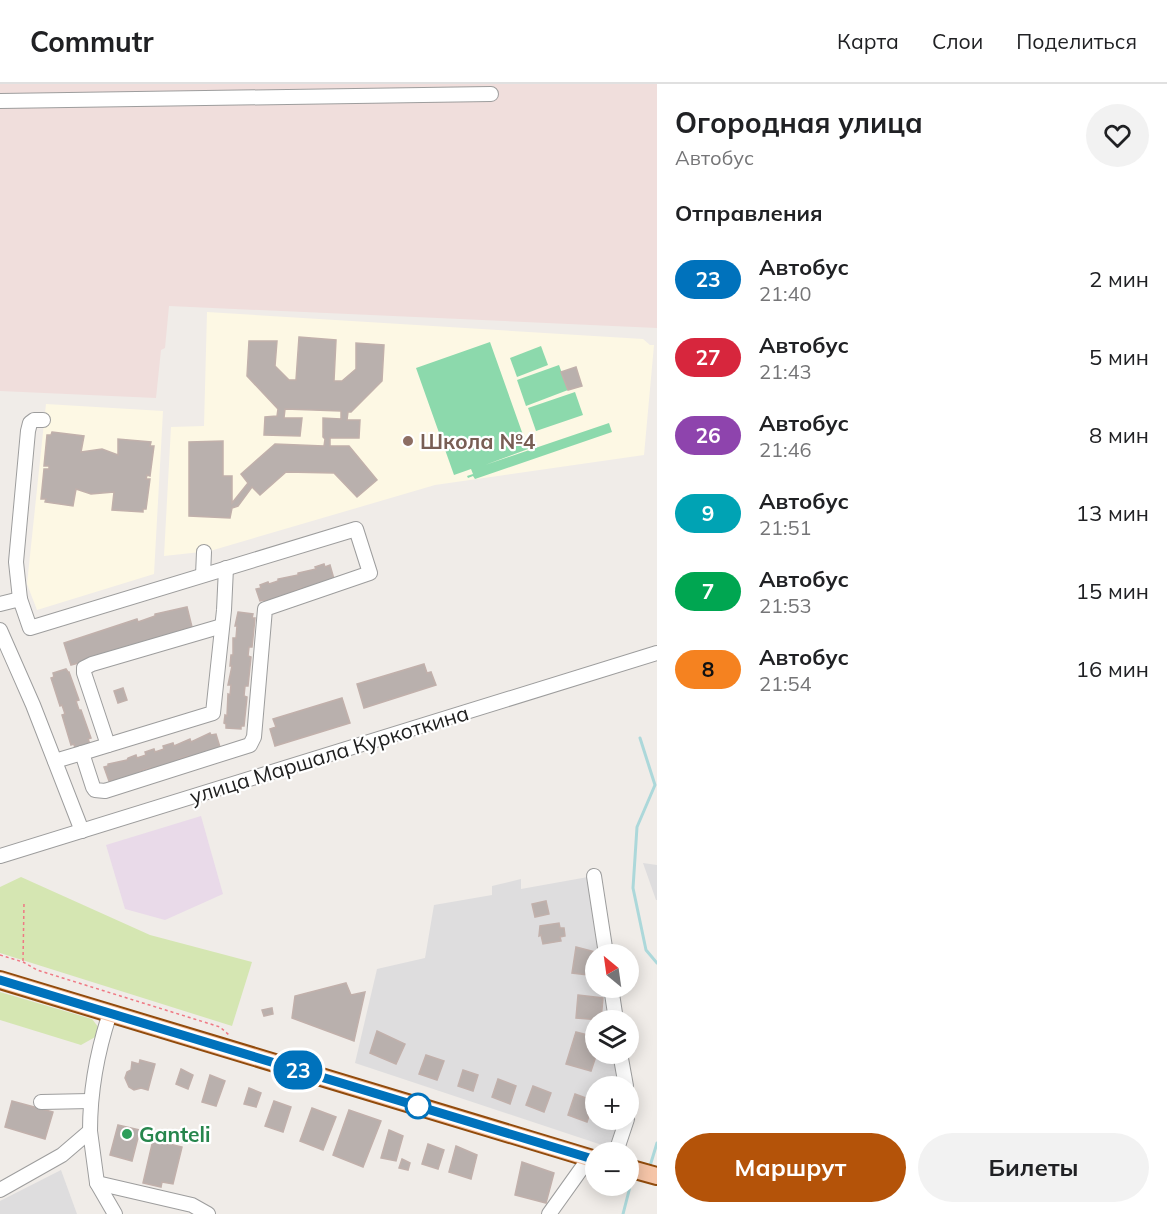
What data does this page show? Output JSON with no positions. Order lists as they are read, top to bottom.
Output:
{
  "streets": {
    "street": ["улица Маршала Куркоткина"]
  },
  "places": ["Школа №4", "Ganteli"],
  "lines": ["bus line 23"],
  "north": "top left",
  "page": {
    "header": "Commutr",
    "nav": ["Карта", "Слои", "Поделиться"],
    "on_map": "23",
    "heading": [
      ["Огородная улица", "Автобус"],
      "Отправления"
    ],
    "list": [
      {
        "mark": "23",
        "name": "Автобус",
        "note": "21:40",
        "value": "2 мин"
      },
      {
        "mark": "27",
        "name": "Автобус",
        "note": "21:43",
        "value": "5 мин"
      },
      {
        "mark": "26",
        "name": "Автобус",
        "note": "21:46",
        "value": "8 мин"
      },
      {
        "mark": "9",
        "name": "Автобус",
        "note": "21:51",
        "value": "13 мин"
      },
      {
        "mark": "7",
        "name": "Автобус",
        "note": "21:53",
        "value": "15 мин"
      },
      {
        "mark": "8",
        "name": "Автобус",
        "note": "21:54",
        "value": "16 мин"
      }
    ],
    "map_buttons": ["+", "−"],
    "buttons": ["Маршрут", "Билеты"]
  }
}
